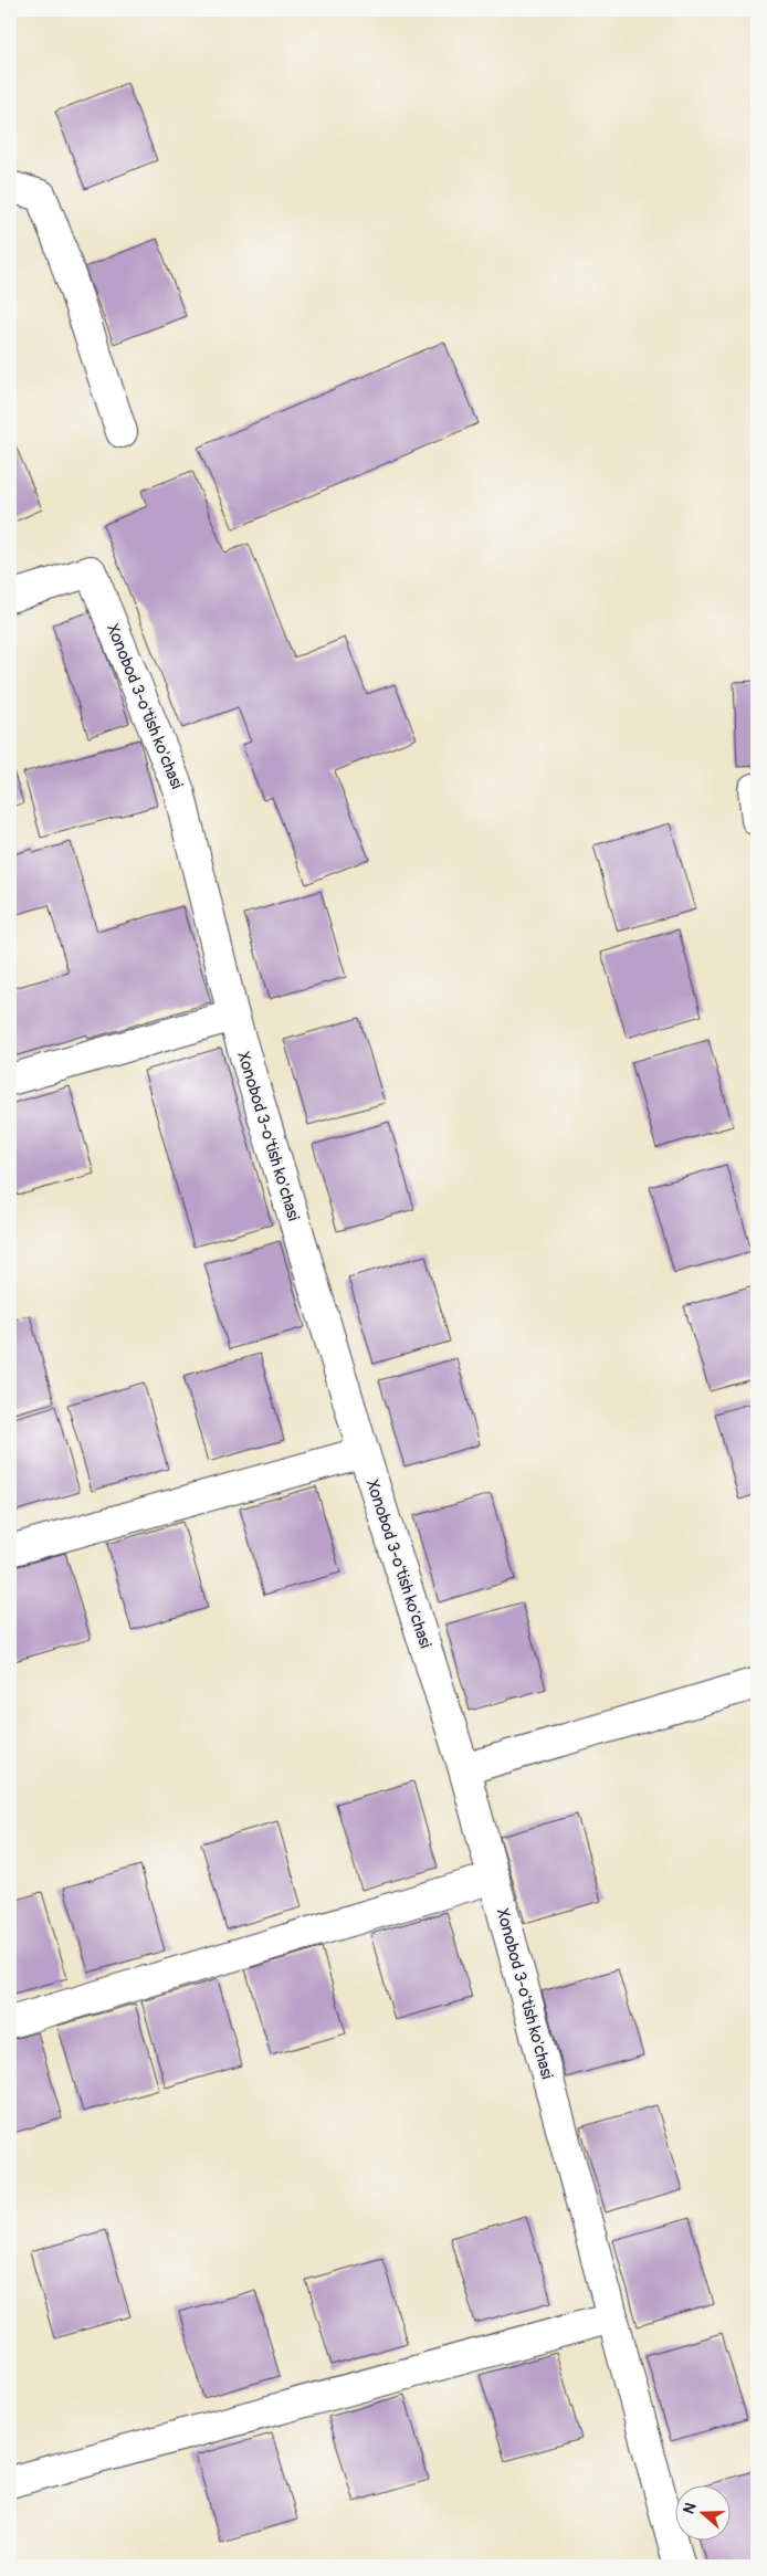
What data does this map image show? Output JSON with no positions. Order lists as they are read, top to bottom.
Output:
{
  "streets": {
    "street": ["Xonobod 3-o'tish ko'chasi"]
  },
  "north": "left"
}
